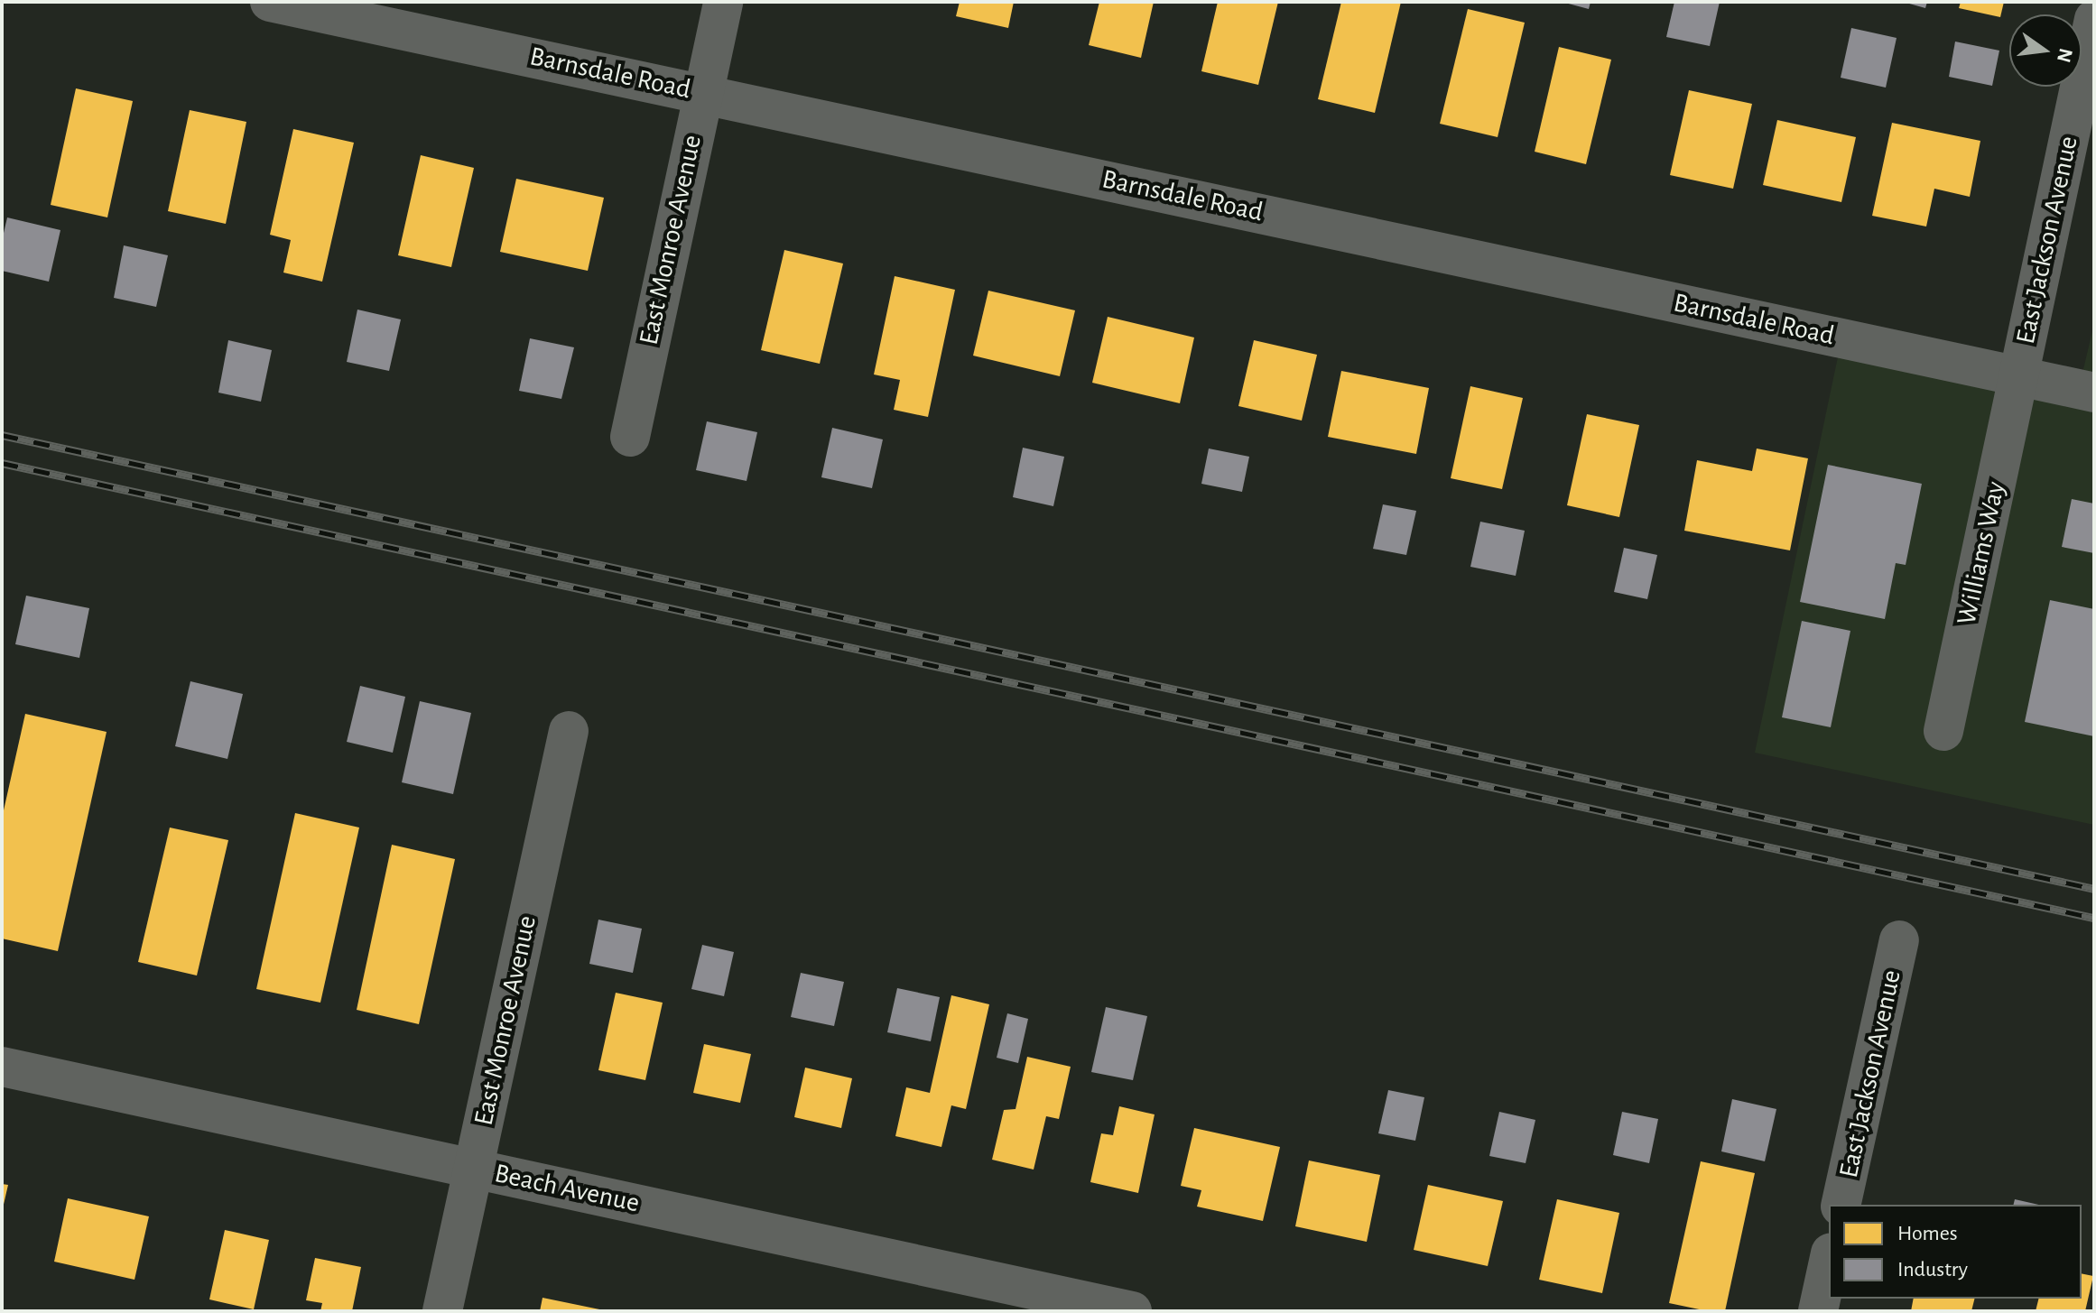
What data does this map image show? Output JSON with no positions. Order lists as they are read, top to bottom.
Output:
{
  "streets": {
    "street": [
      "Barnsdale Road",
      "East Monroe Avenue",
      "East Jackson Avenue",
      "Williams Way",
      "Beach Avenue"
    ]
  },
  "crossings": [
    ["Barnsdale Road", "East Monroe Avenue"],
    ["Barnsdale Road", "East Jackson Avenue"],
    ["Barnsdale Road", "Williams Way"],
    ["East Monroe Avenue", "Beach Avenue"],
    ["East Jackson Avenue", "Williams Way"]
  ],
  "legend": ["Homes", "Industry"],
  "north": "right"
}
